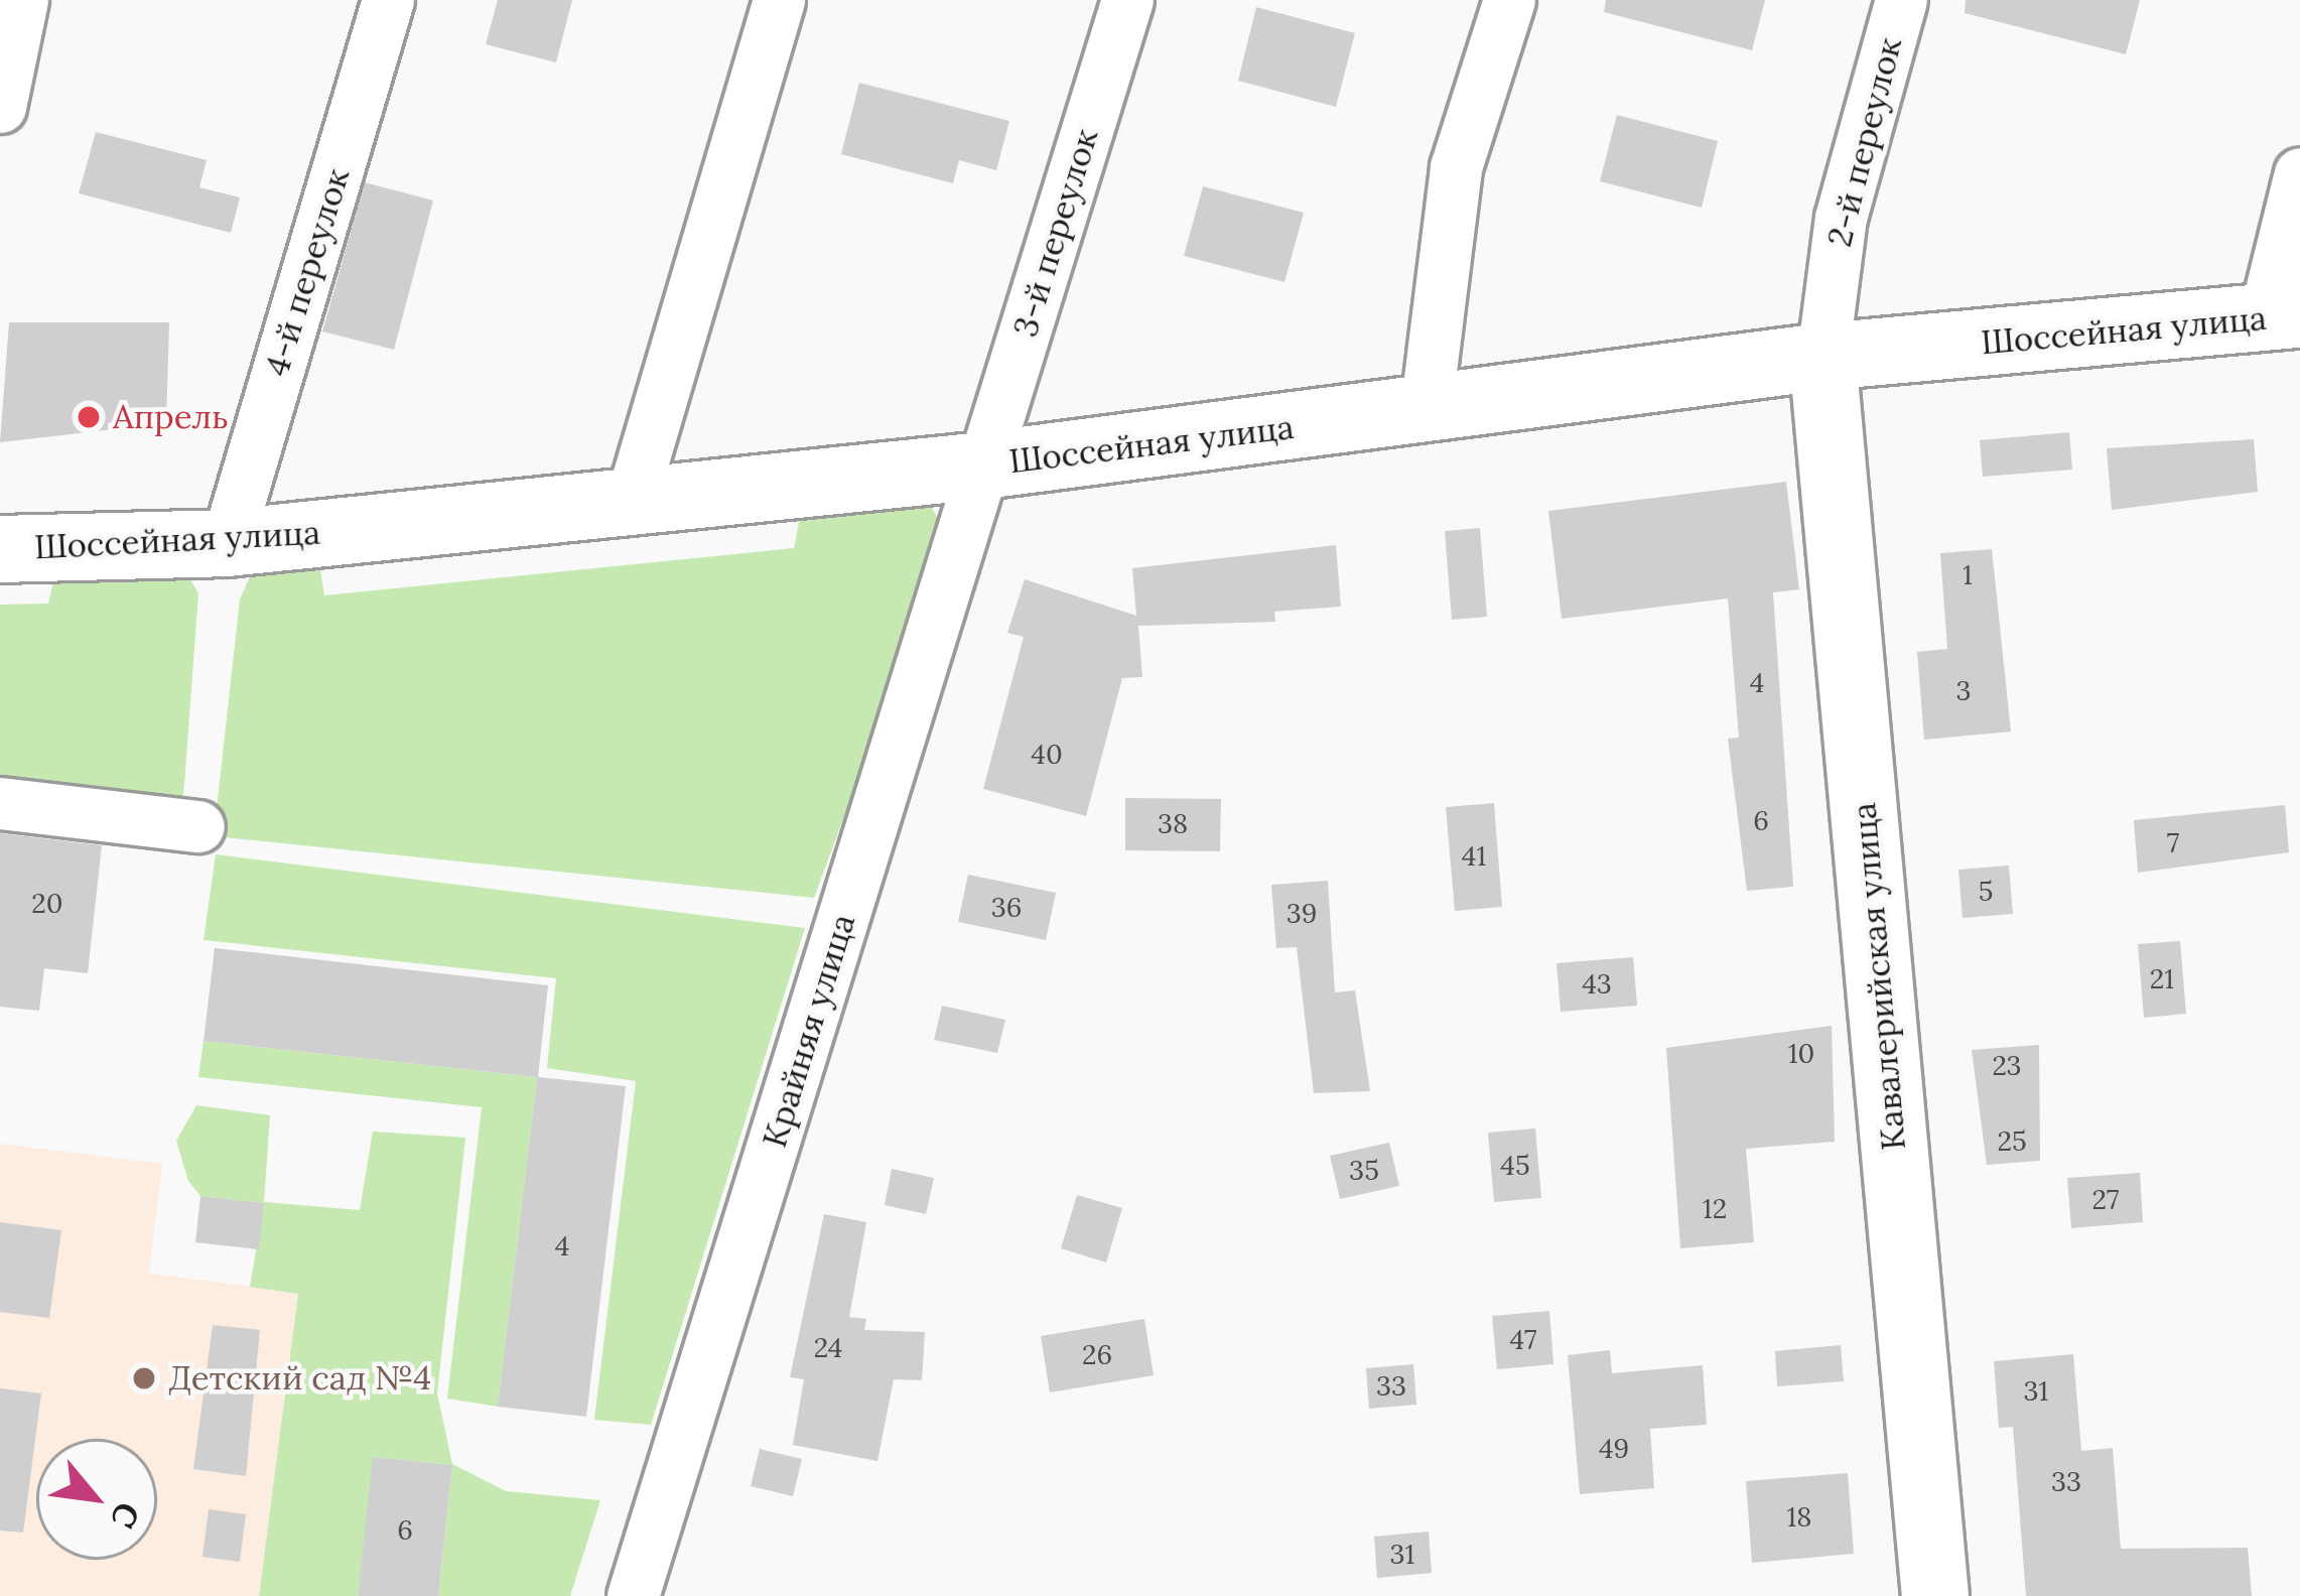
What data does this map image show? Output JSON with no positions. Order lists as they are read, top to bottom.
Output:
{
  "streets": {
    "main road": ["Шоссейная улица", "Кавалерийская улица"],
    "street": [
      "2-й переулок",
      "3-й переулок",
      "4-й переулок",
      "Крайняя улица"
    ]
  },
  "crossings": [
    ["2-й переулок", "Шоссейная улица"],
    ["2-й переулок", "Кавалерийская улица"],
    ["3-й переулок", "Шоссейная улица"],
    ["3-й переулок", "Крайняя улица"],
    ["4-й переулок", "Шоссейная улица"],
    ["Шоссейная улица", "Кавалерийская улица"],
    ["Шоссейная улица", "Крайняя улица"]
  ],
  "places": ["Апрель", "Детский сад №4"],
  "house_numbers": [
    "1",
    "4",
    "3",
    "40",
    "6",
    "38",
    "7",
    "41",
    "5",
    "20",
    "36",
    "39",
    "21",
    "43",
    "10",
    "23",
    "25",
    "45",
    "35",
    "27",
    "12",
    "4",
    "47",
    "24",
    "26",
    "33",
    "31",
    "49",
    "33",
    "18",
    "6",
    "31"
  ],
  "north": "bottom right"
}
